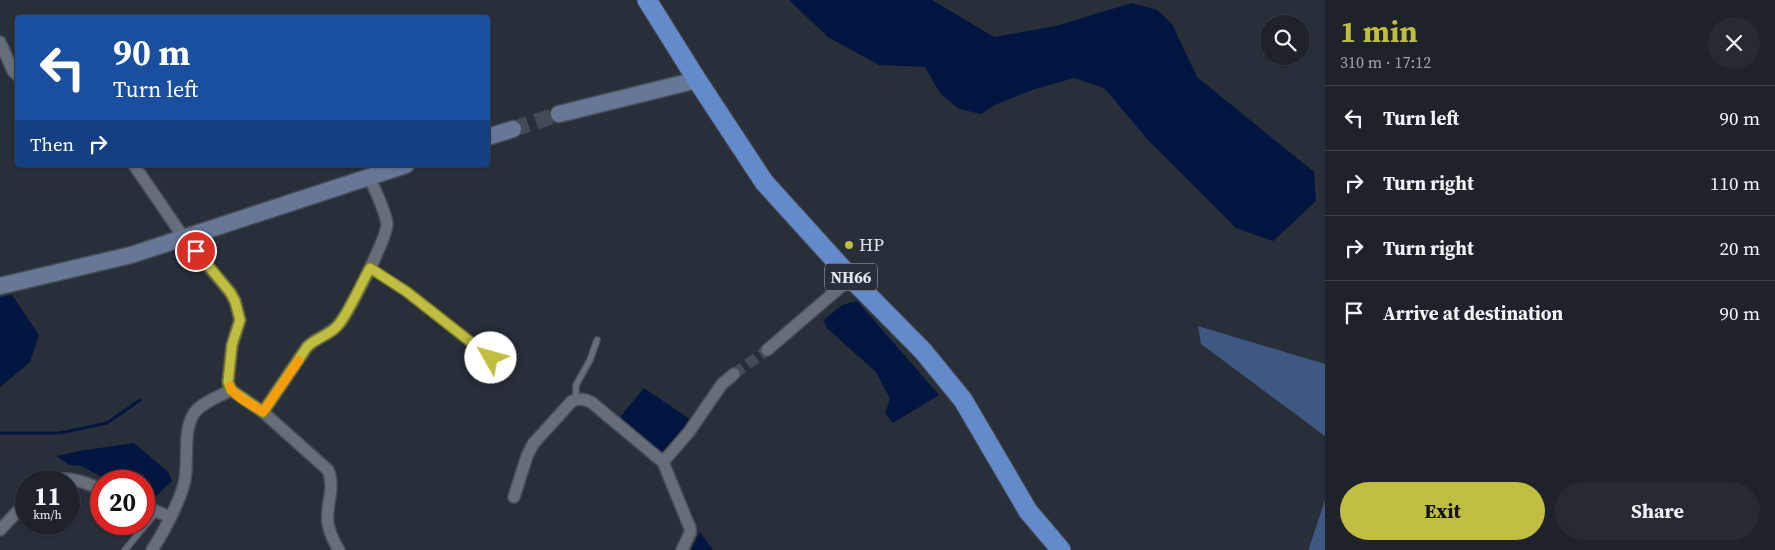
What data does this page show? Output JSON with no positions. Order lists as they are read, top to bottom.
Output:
{
  "streets": {
    "highway": ["NH66"]
  },
  "places": ["HP"],
  "page": {
    "heading": ["1 min", "310 m · 17:12"],
    "turn": ["90 m", "Turn left"],
    "list": [
      {
        "name": "Turn left",
        "value": "90 m"
      },
      {
        "name": "Turn right",
        "value": "110 m"
      },
      {
        "name": "Turn right",
        "value": "20 m"
      },
      {
        "name": "Arrive at destination",
        "value": "90 m"
      }
    ],
    "then": "Then",
    "speed": "11 km/h",
    "limit": "20",
    "buttons": ["Exit", "Share"]
  }
}
